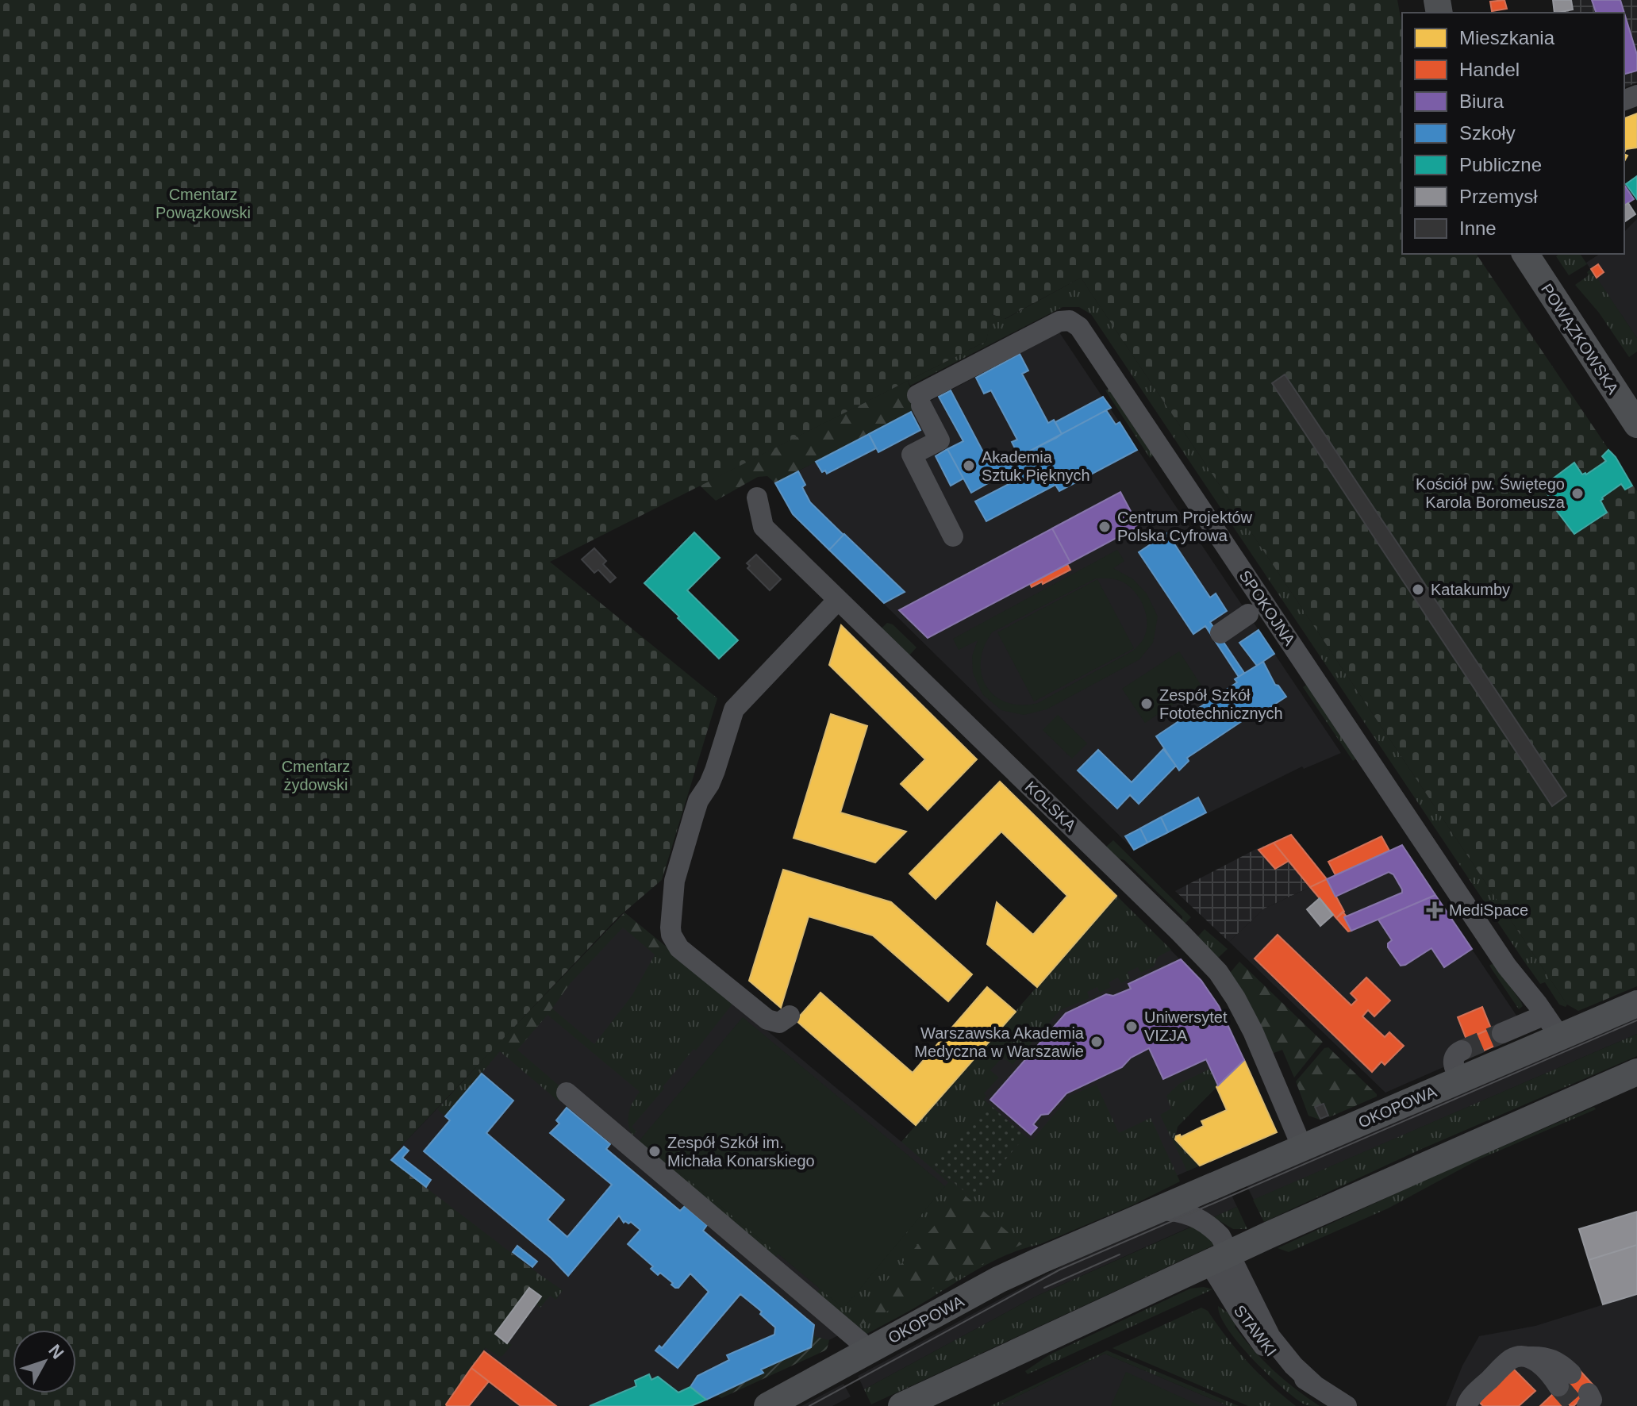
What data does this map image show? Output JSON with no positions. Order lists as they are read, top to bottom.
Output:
{
  "streets": {
    "main road": ["POWĄZKOWSKA", "OKOPOWA"],
    "street": ["SPOKOJNA", "KOLSKA", "STAWKI"]
  },
  "crossings": [
    ["SPOKOJNA", "OKOPOWA"],
    ["KOLSKA", "OKOPOWA"]
  ],
  "parks": ["Cmentarz Powązkowski", "Cmentarz żydowski"],
  "places": {
    "other": [
      "Akademia Sztuk Pięknych",
      "Kościół pw. Świętego Karola Boromeusza",
      "Centrum Projektów Polska Cyfrowa",
      "Katakumby",
      "Zespół Szkół Fototechnicznych",
      "Uniwersytet VIZJA",
      "Warszawska Akademia Medyczna w Warszawie",
      "Zespół Szkół im. Michała Konarskiego"
    ],
    "health": ["MediSpace"]
  },
  "legend": [
    "Mieszkania",
    "Handel",
    "Biura",
    "Szkoły",
    "Publiczne",
    "Przemysł",
    "Inne"
  ],
  "north": "top right"
}
